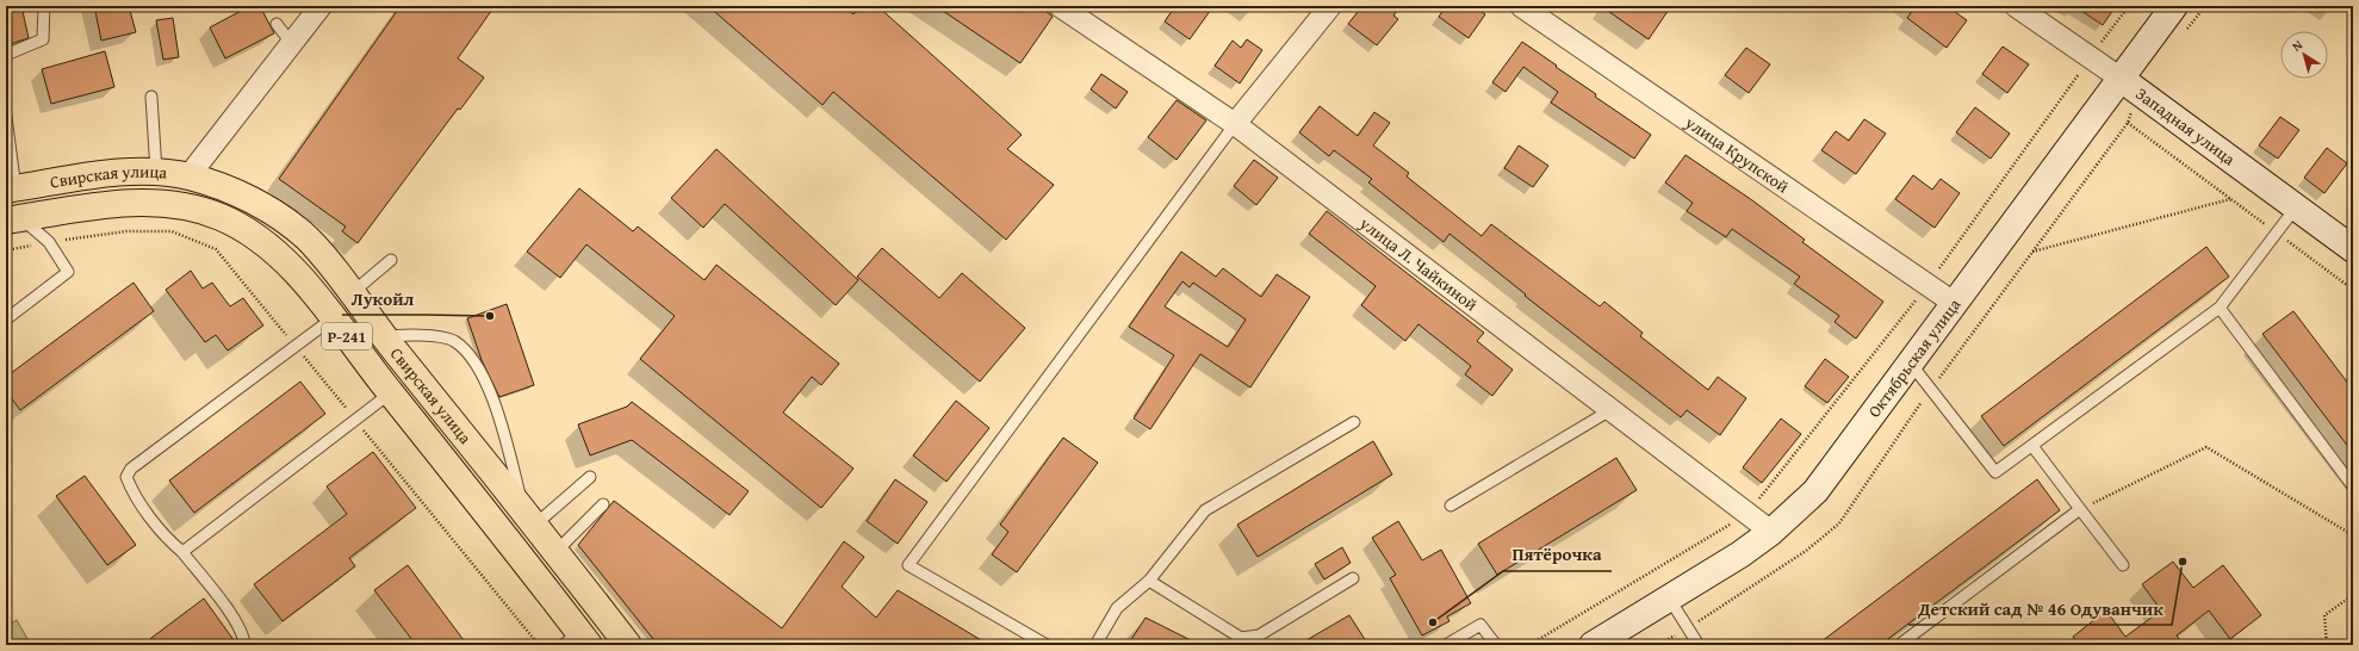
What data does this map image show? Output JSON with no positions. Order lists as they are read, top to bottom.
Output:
{
  "streets": {
    "highway": ["Свирская улица", "Р-241"],
    "main road": ["Западная улица", "Октябрьская улица"],
    "street": ["улица Крупской", "улица Л. Чайкиной"]
  },
  "crossings": [
    ["Западная улица", "Октябрьская улица"],
    ["улица Крупской", "Октябрьская улица"],
    ["улица Л. Чайкиной", "Октябрьская улица"]
  ],
  "places": ["Лукойл", "Детский сад № 46 Одуванчик", "Пятёрочка"],
  "north": "top left"
}
